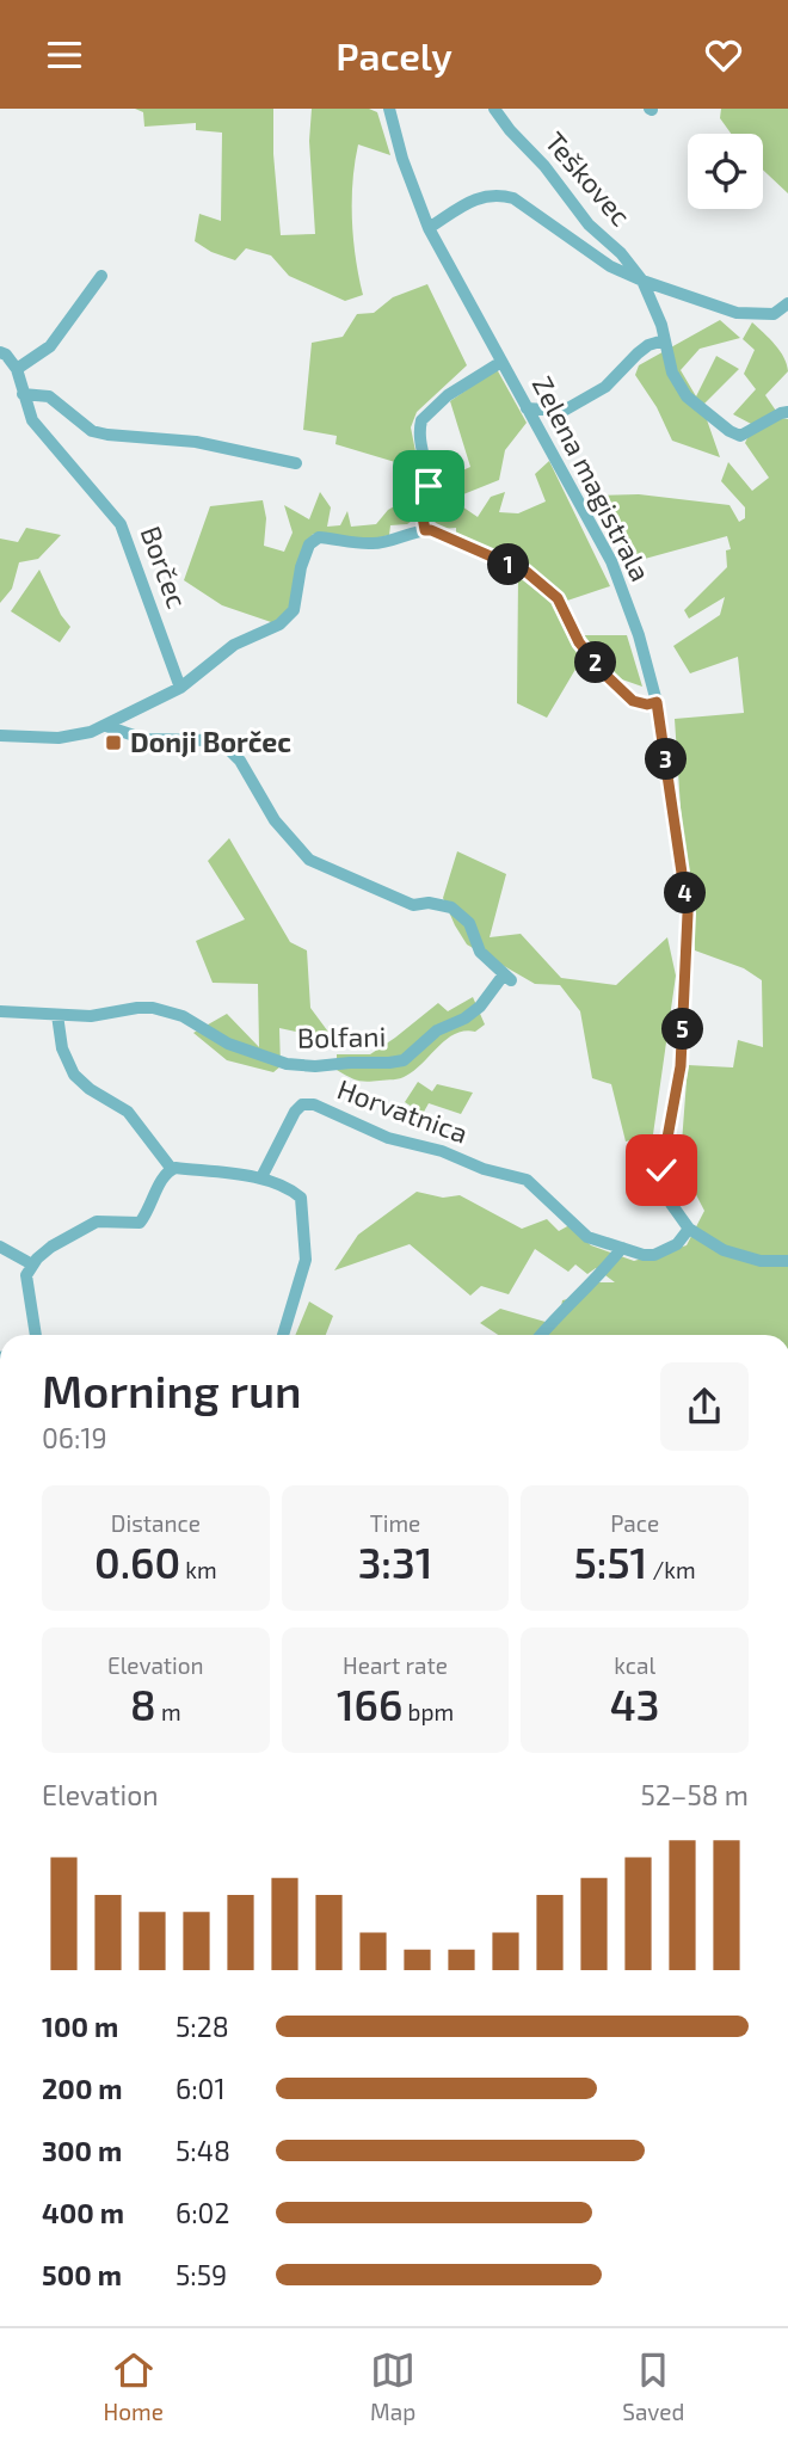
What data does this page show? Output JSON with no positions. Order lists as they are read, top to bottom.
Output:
{
  "streets": {
    "street": [
      "Teškovec",
      "Zelena magistrala",
      "Borčec",
      "Bolfani",
      "Horvatnica"
    ]
  },
  "crossings": [
    ["Zelena magistrala", "Horvatnica"]
  ],
  "places": {
    "transit": ["Donji Borčec"]
  },
  "page": {
    "header": "Pacely",
    "pins": [
      "1",
      "2",
      "3",
      "4",
      "5"
    ],
    "heading": ["Morning run", "06:19"],
    "stats": [
      ["Distance", "0.60 km"],
      ["Time", "3:31"],
      ["Pace", "5:51 /km"],
      ["Elevation", "8 m"],
      ["Heart rate", "166 bpm"],
      ["kcal", "43"]
    ],
    "chart": ["Elevation", "52–58 m"],
    "list": [
      {
        "name": "100 m",
        "note": "5:28"
      },
      {
        "name": "200 m",
        "note": "6:01"
      },
      {
        "name": "300 m",
        "note": "5:48"
      },
      {
        "name": "400 m",
        "note": "6:02"
      },
      {
        "name": "500 m",
        "note": "5:59"
      }
    ],
    "tabs": ["Home", "Map", "Saved"]
  }
}
